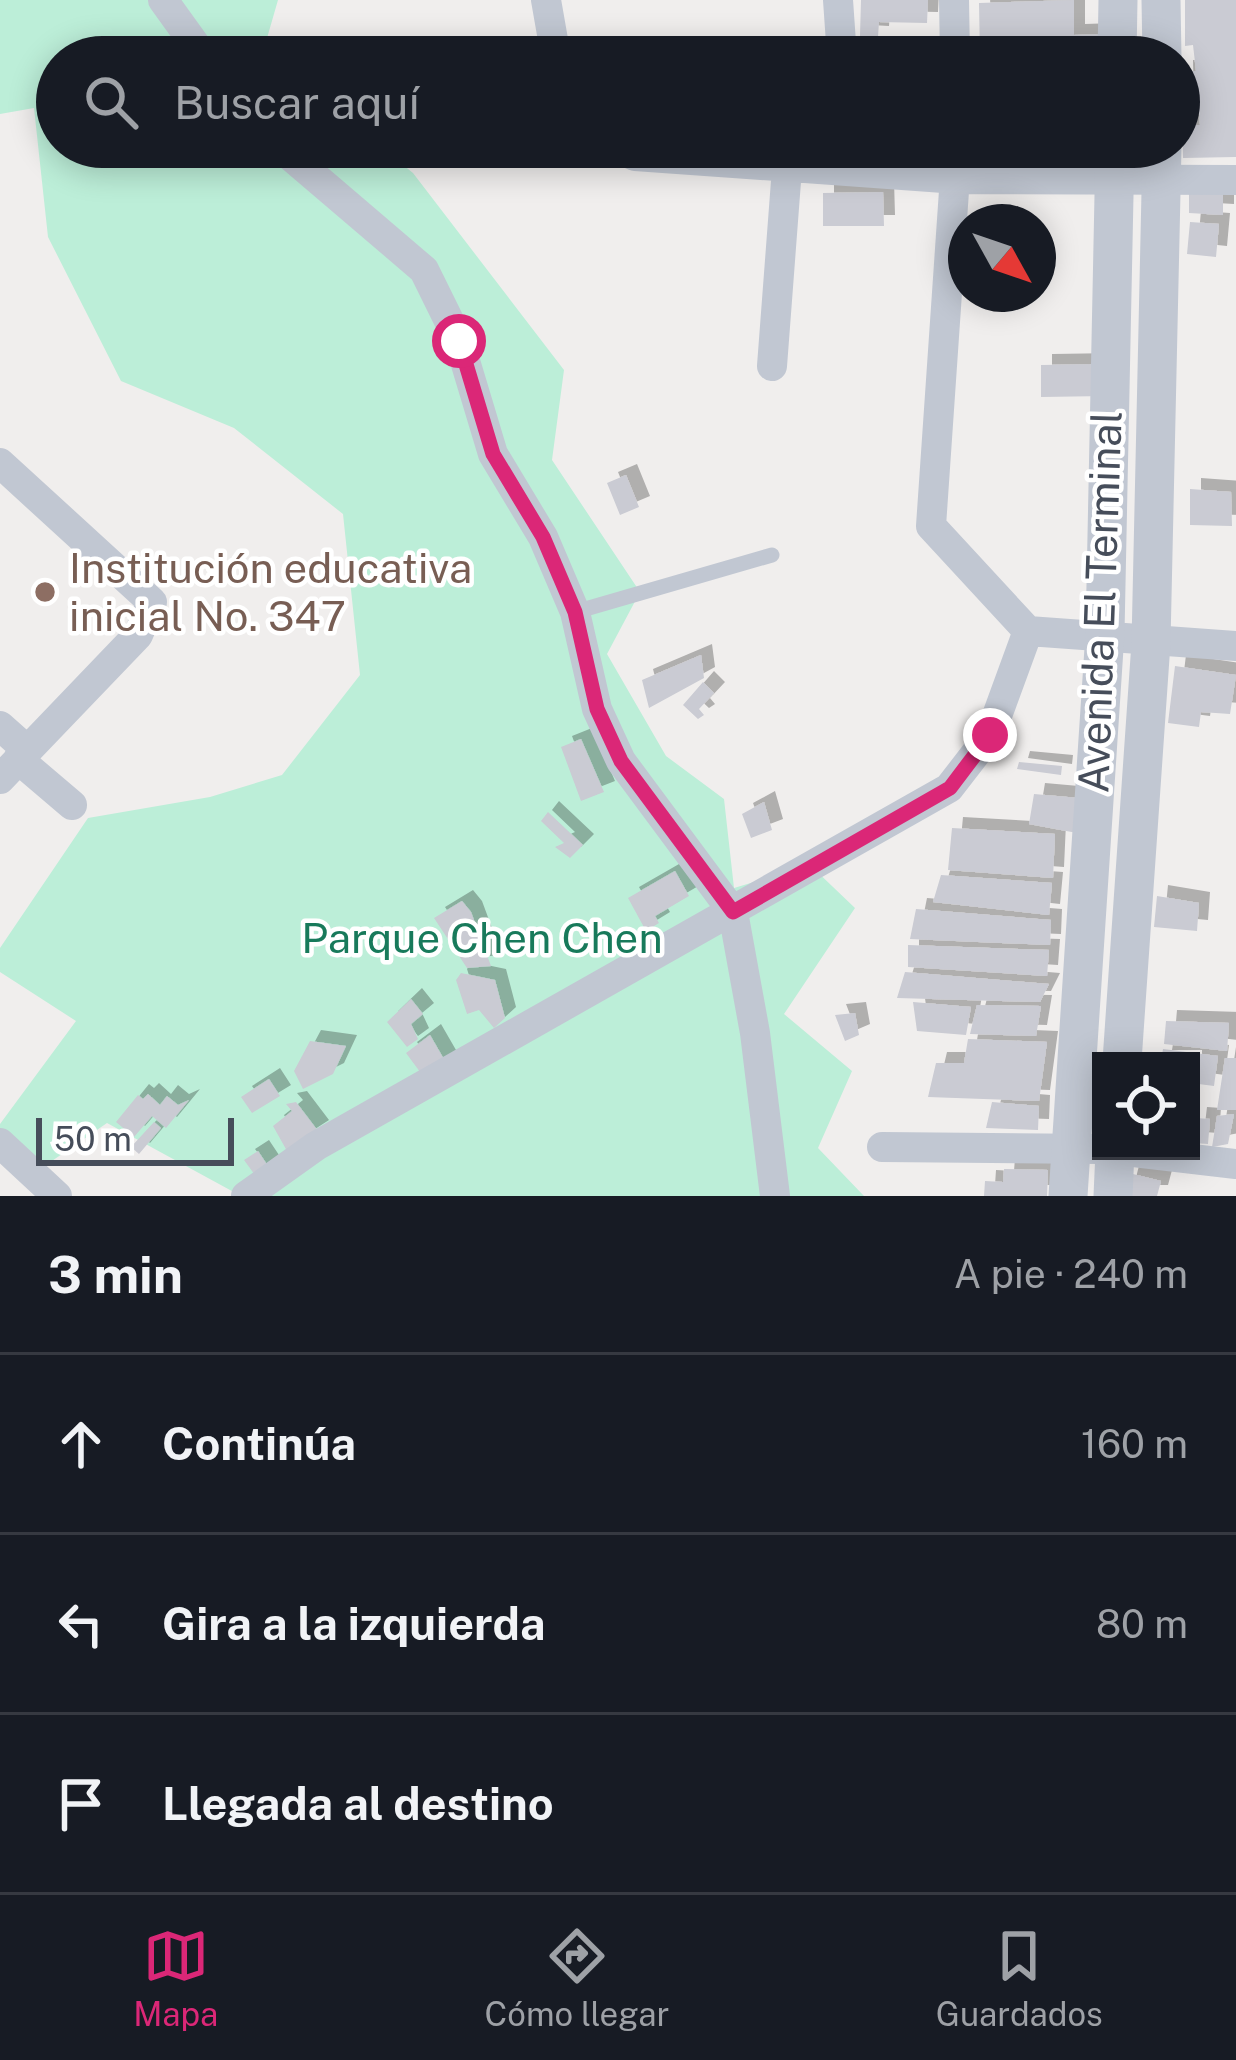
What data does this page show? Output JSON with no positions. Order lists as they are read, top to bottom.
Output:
{
  "streets": {
    "street": ["Avenida El Terminal"]
  },
  "parks": ["Parque Chen Chen"],
  "places": ["Institución educativa inicial No. 347"],
  "scale_bar": "50 m",
  "north": "bottom right",
  "page": {
    "search": "Buscar aquí",
    "scale": "50 m",
    "heading": ["3 min", "A pie · 240 m"],
    "list": [
      ["Continúa", "160 m"],
      ["Gira a la izquierda", "80 m"],
      "Llegada al destino"
    ],
    "nav": ["Mapa", "Cómo llegar", "Guardados"]
  }
}
